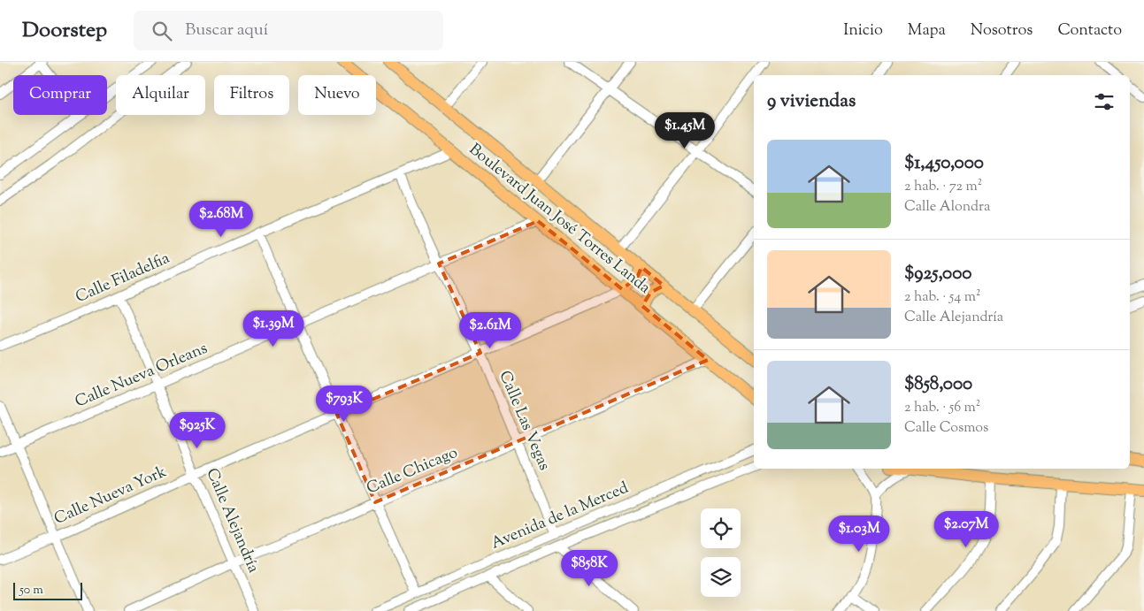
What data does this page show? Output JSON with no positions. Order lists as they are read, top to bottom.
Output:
{
  "streets": {
    "main road": ["Boulevard Juan José Torres Landa"],
    "street": [
      "Calle Filadelfia",
      "Calle Nueva Orleans",
      "Calle Las Vegas",
      "Calle Chicago",
      "Calle Nueva York",
      "Avenida de la Merced",
      "Calle Alejandría"
    ]
  },
  "crossings": [
    ["Boulevard Juan José Torres Landa", "Calle Filadelfia"],
    ["Boulevard Juan José Torres Landa", "Calle Nueva Orleans"],
    ["Boulevard Juan José Torres Landa", "Calle Chicago"],
    ["Boulevard Juan José Torres Landa", "Calle Nueva York"],
    ["Calle Filadelfia", "Calle Las Vegas"],
    ["Calle Filadelfia", "Calle Alejandría"],
    ["Calle Nueva Orleans", "Calle Las Vegas"],
    ["Calle Nueva Orleans", "Calle Alejandría"],
    ["Calle Las Vegas", "Calle Chicago"],
    ["Calle Las Vegas", "Calle Nueva York"],
    ["Calle Las Vegas", "Avenida de la Merced"],
    ["Calle Chicago", "Calle Alejandría"],
    ["Calle Nueva York", "Calle Alejandría"]
  ],
  "scale_bar": "50 m",
  "page": {
    "header": "Doorstep",
    "search": "Buscar aquí",
    "nav": [
      "Inicio",
      "Mapa",
      "Nosotros",
      "Contacto"
    ],
    "chip": [
      "Comprar",
      "Alquilar",
      "Filtros",
      "Nuevo"
    ],
    "heading": "9 viviendas",
    "price": [
      "$1.45M",
      "$2.68M",
      "$1.39M",
      "$2.61M",
      "$793K",
      "$925K",
      "$2.07M",
      "$1.03M",
      "$858K"
    ],
    "list": [
      {
        "name": "$1,450,000",
        "note": "2 hab. · 72 m² · Calle Alondra"
      },
      {
        "name": "$925,000",
        "note": "2 hab. · 54 m² · Calle Alejandría"
      },
      {
        "name": "$858,000",
        "note": "2 hab. · 56 m² · Calle Cosmos"
      }
    ],
    "scale": "50 m"
  }
}
